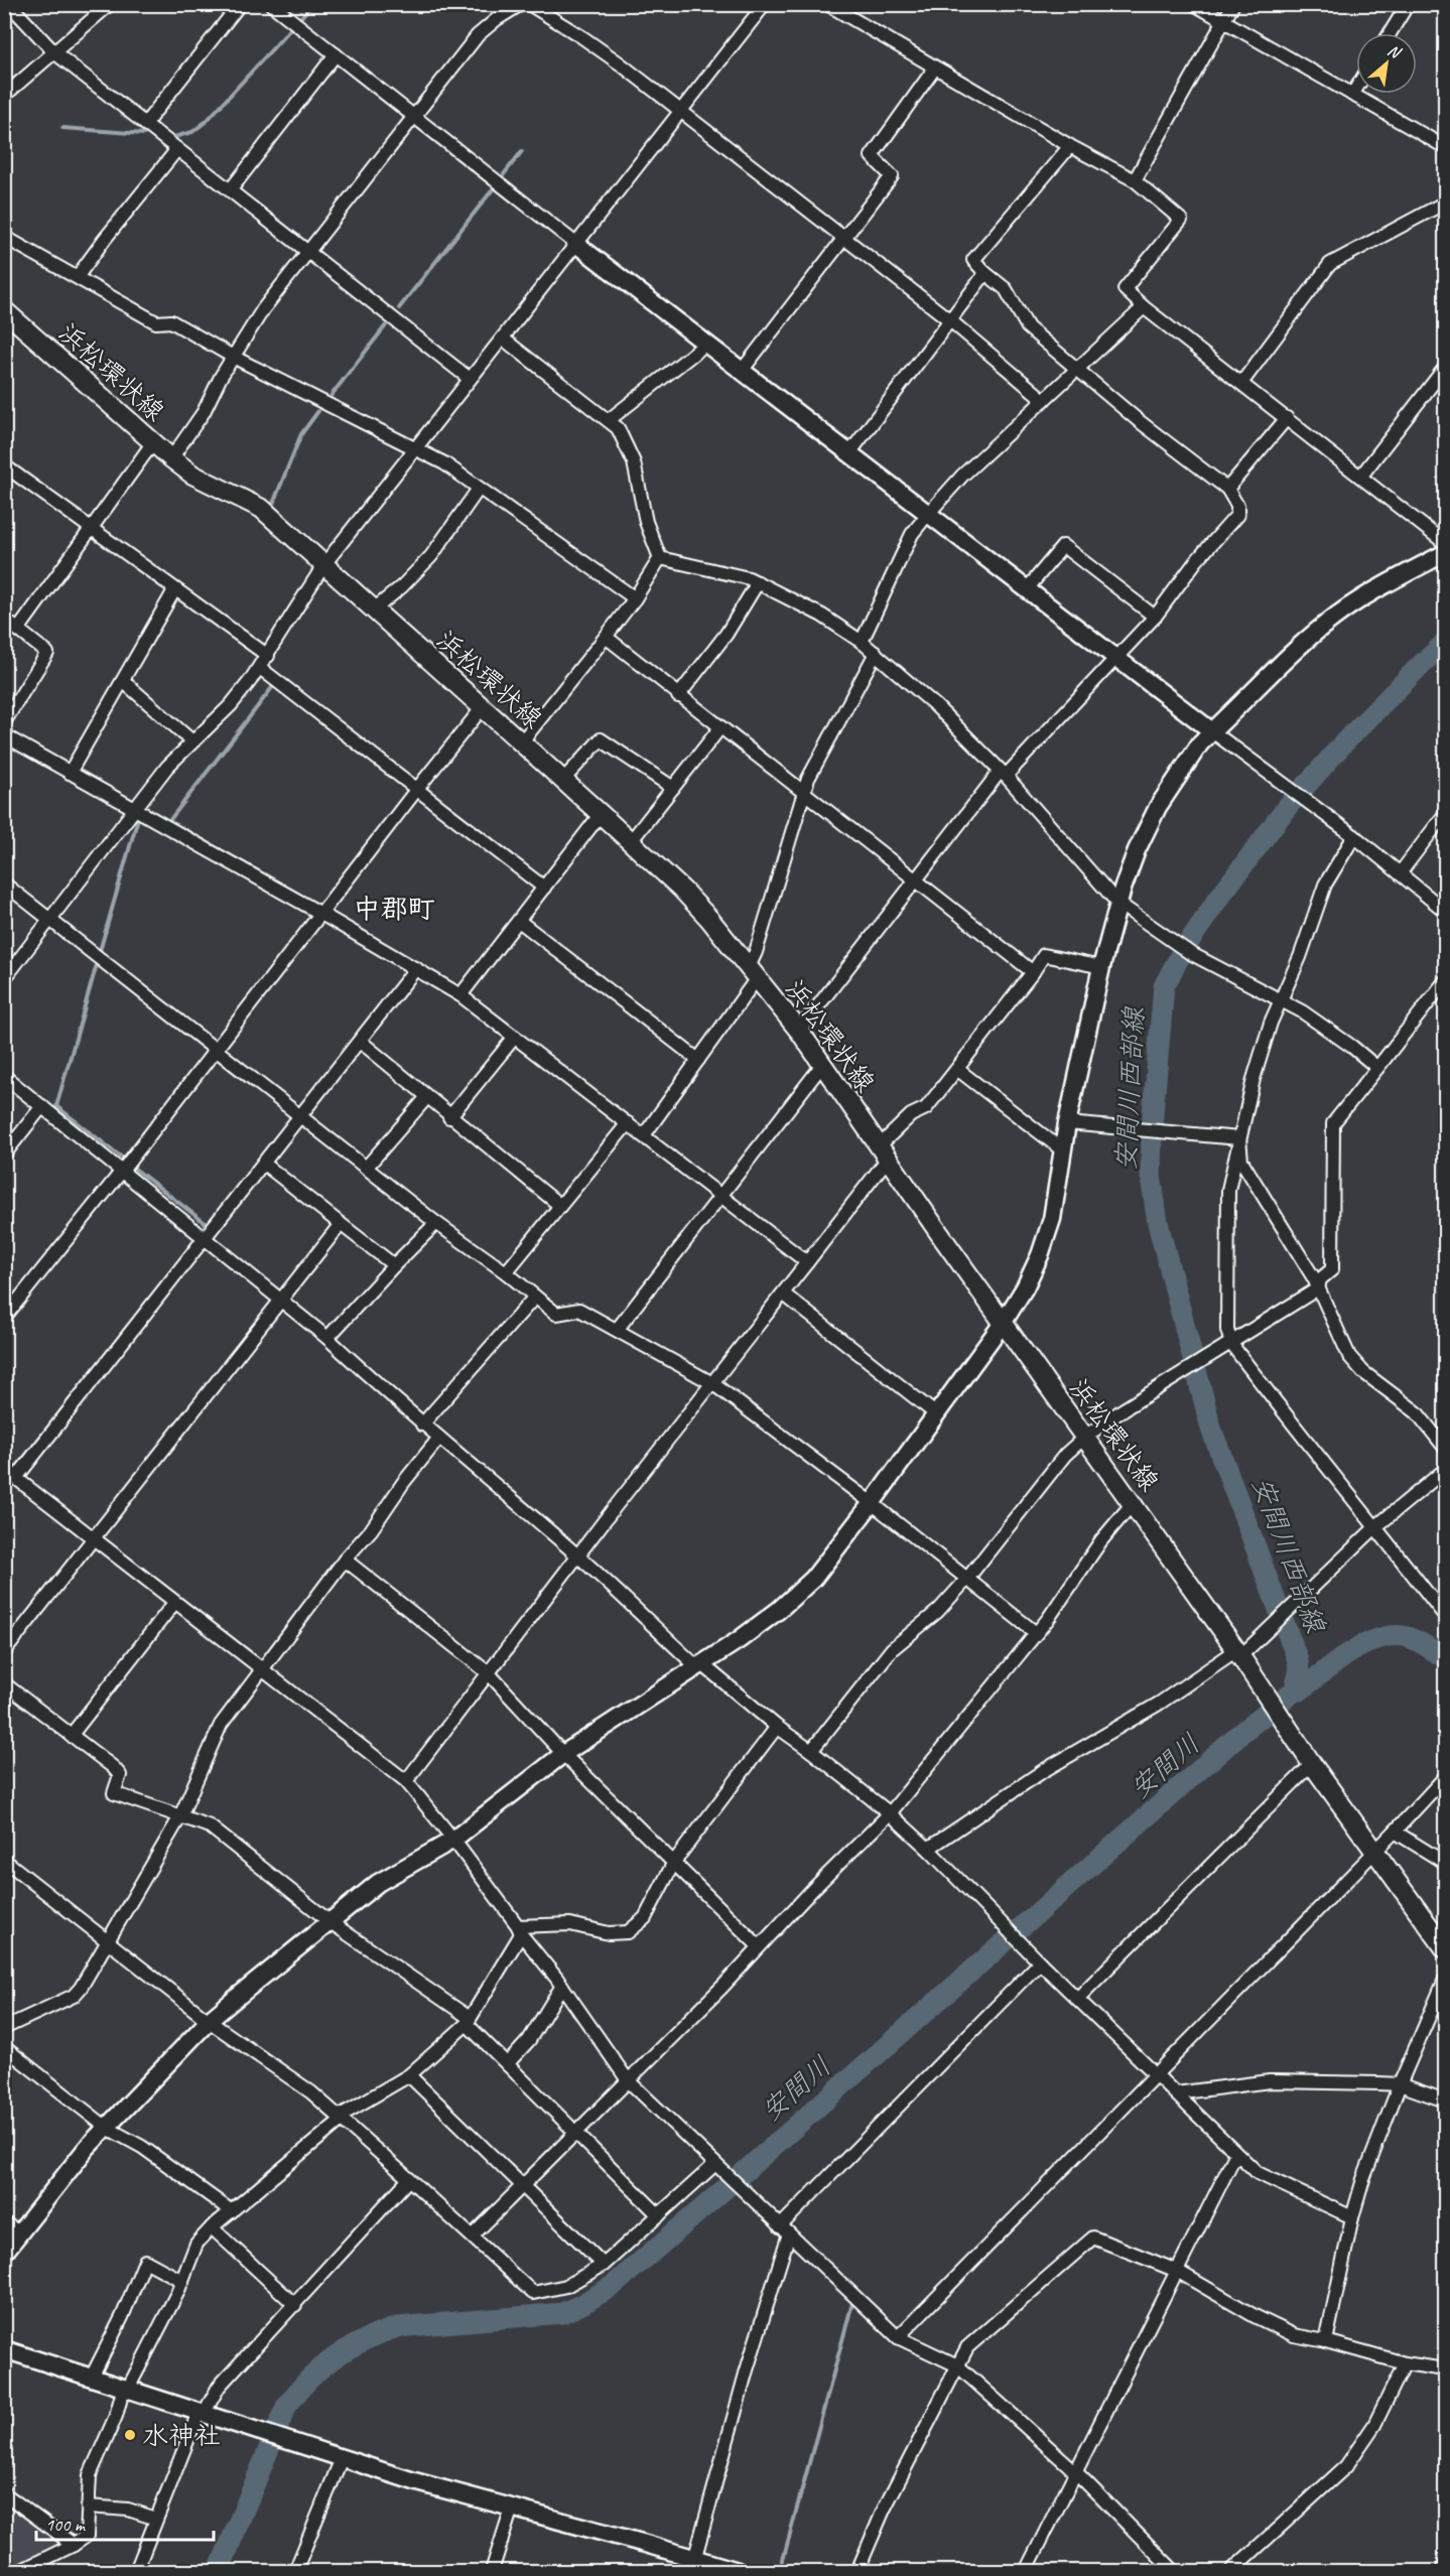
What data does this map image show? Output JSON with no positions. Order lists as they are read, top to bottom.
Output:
{
  "streets": {
    "main road": ["浜松環状線"]
  },
  "districts": ["中郡町"],
  "water": ["安間川西部線", "安間川"],
  "places": ["水神社"],
  "scale_bar": "100 m",
  "north": "top right"
}
